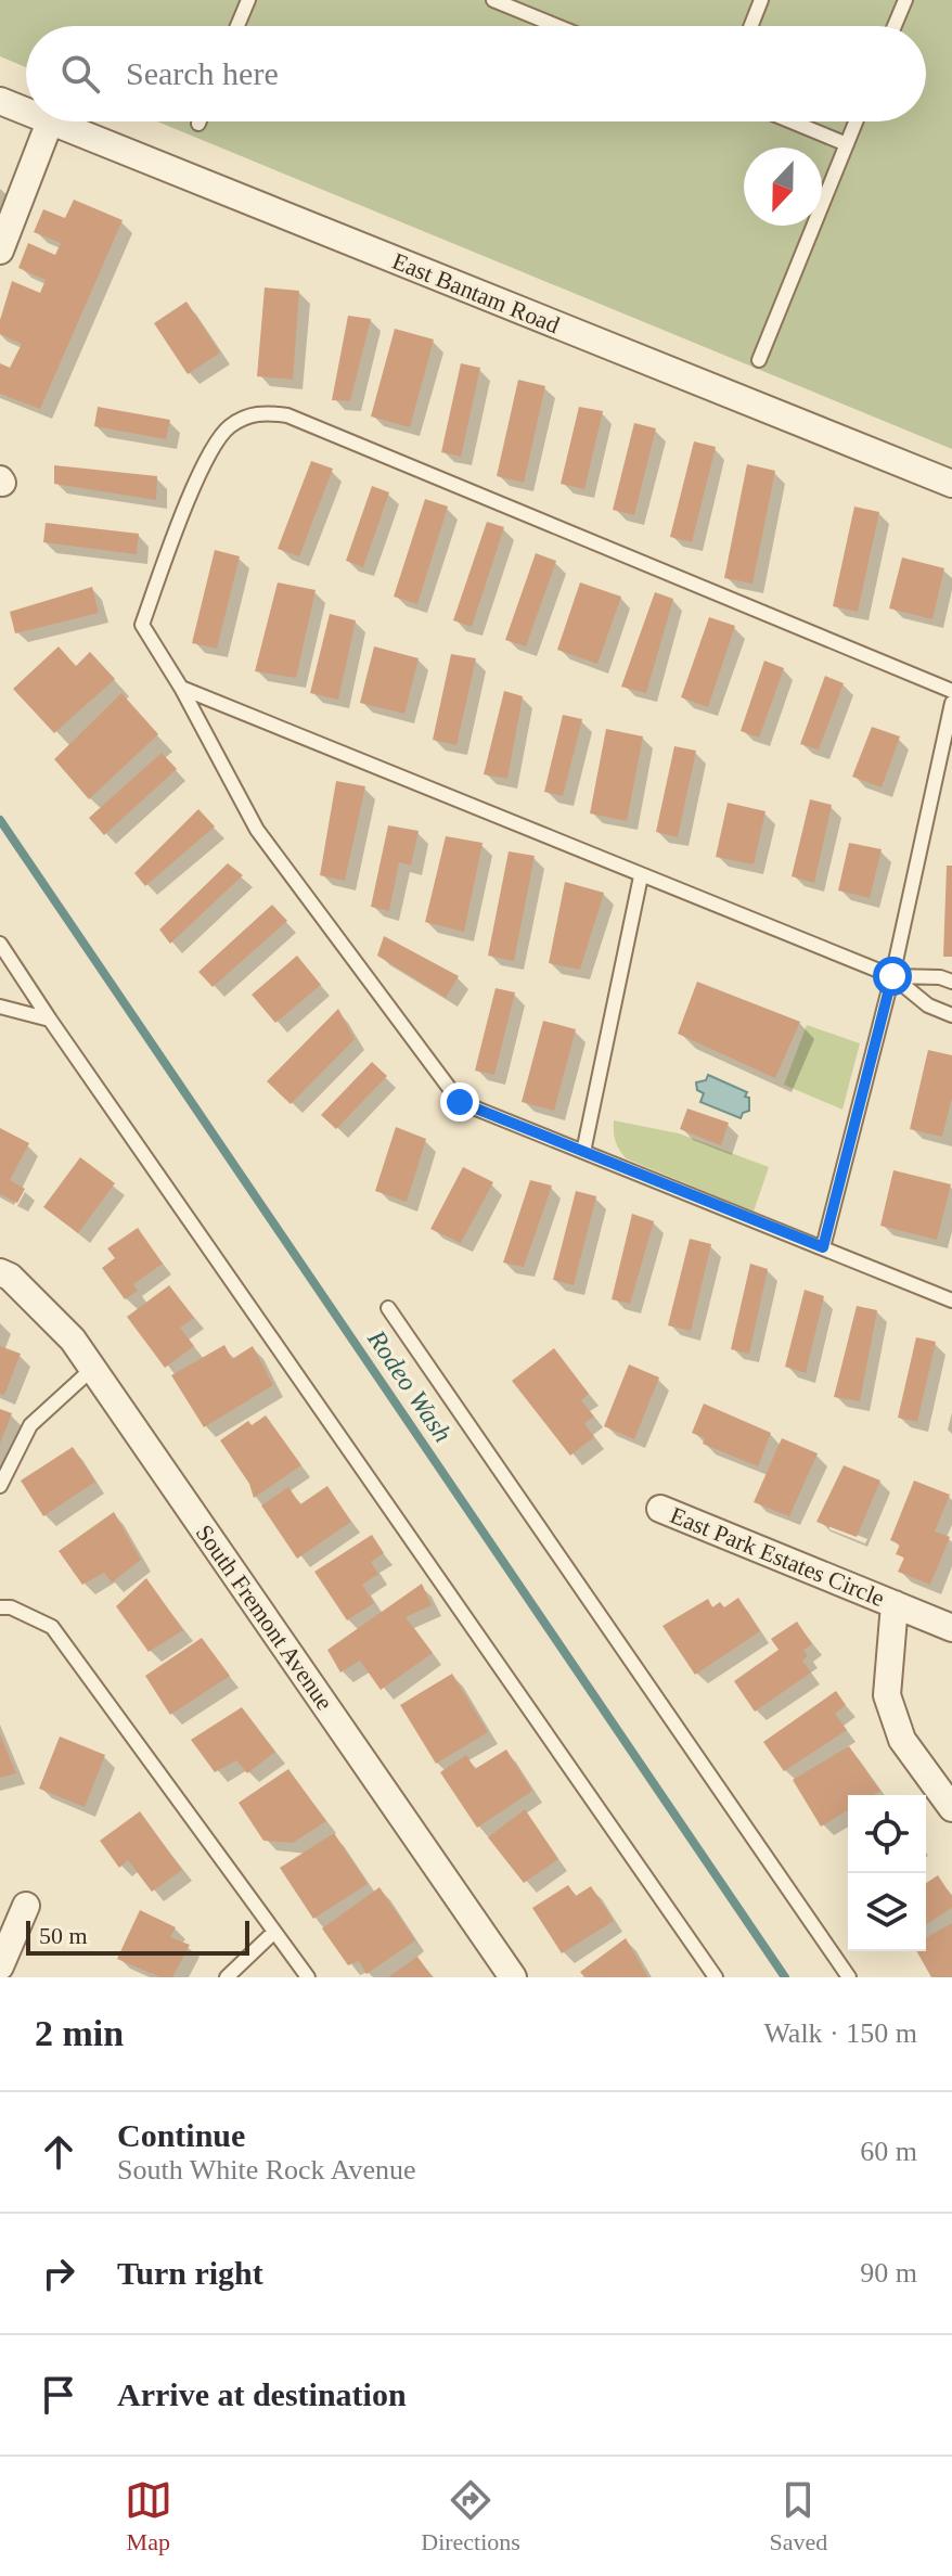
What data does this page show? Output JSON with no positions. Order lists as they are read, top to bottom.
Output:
{
  "streets": {
    "street": ["East Bantam Road", "East Park Estates Circle", "South Fremont Avenue"]
  },
  "water": ["Rodeo Wash"],
  "scale_bar": "50 m",
  "north": "bottom",
  "page": {
    "search": "Search here",
    "scale": "50 m",
    "heading": ["2 min", "Walk · 150 m"],
    "list": [
      ["Continue", "South White Rock Avenue", "60 m"],
      ["Turn right", "90 m"],
      "Arrive at destination"
    ],
    "nav": ["Map", "Directions", "Saved"]
  }
}
